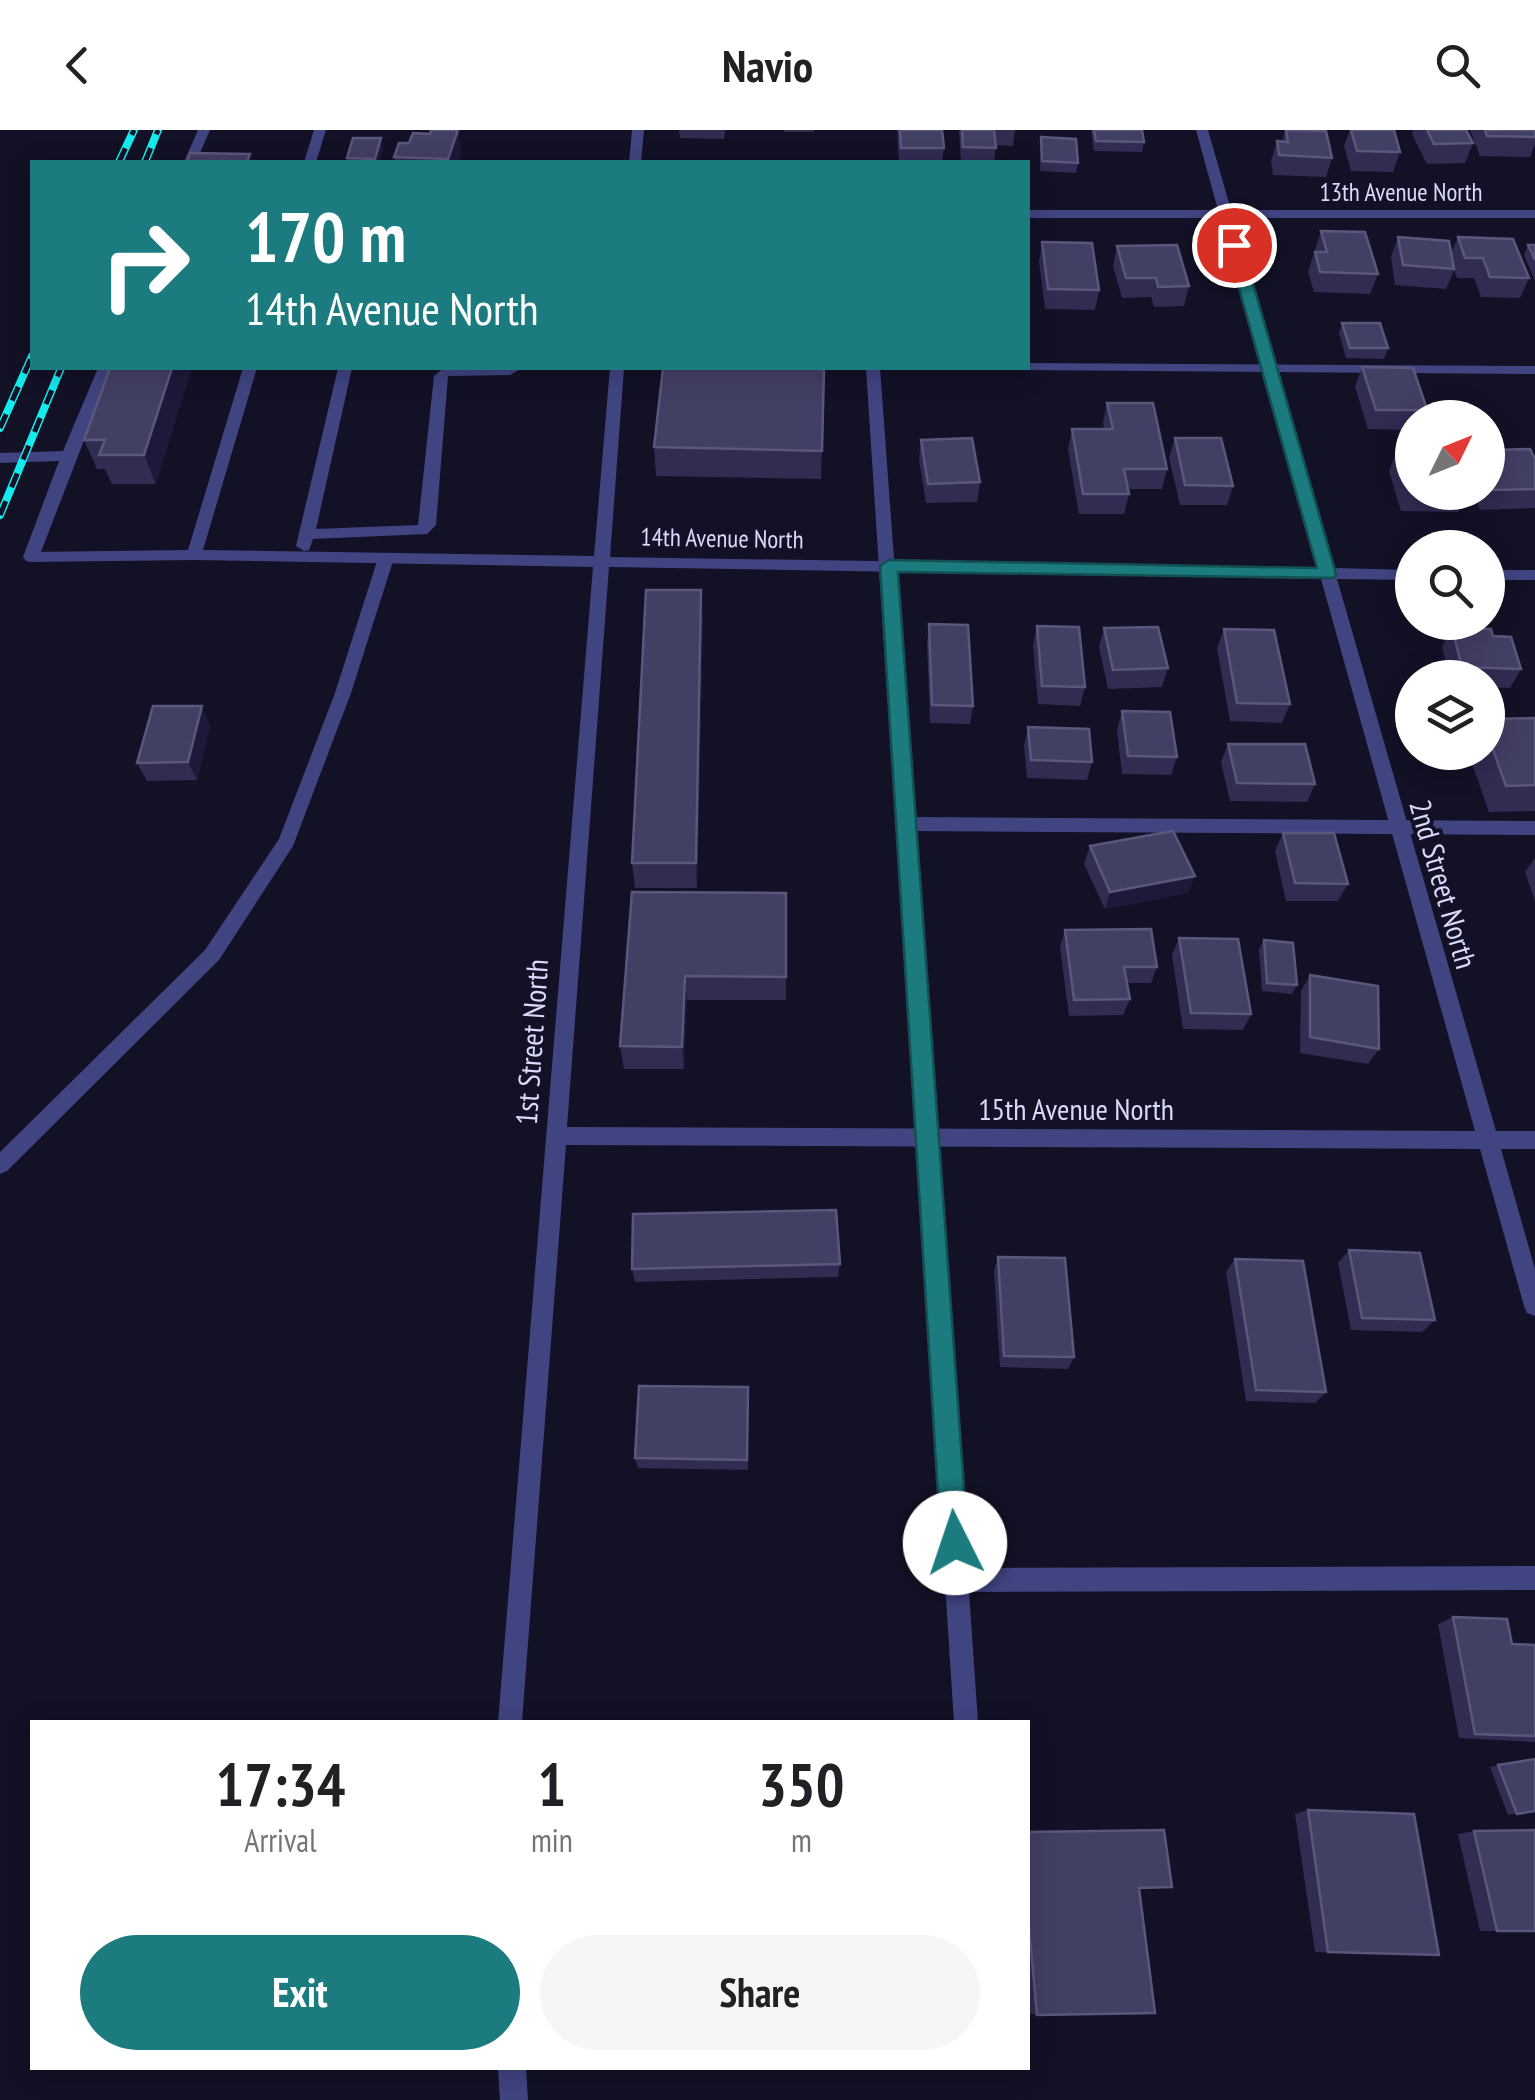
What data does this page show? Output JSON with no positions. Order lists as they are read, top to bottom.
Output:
{
  "streets": {
    "street": [
      "13th Avenue North",
      "14th Avenue North",
      "2nd Street North",
      "1st Street North",
      "15th Avenue North"
    ]
  },
  "crossings": [
    ["13th Avenue North", "2nd Street North"],
    ["14th Avenue North", "2nd Street North"],
    ["14th Avenue North", "1st Street North"],
    ["2nd Street North", "15th Avenue North"],
    ["1st Street North", "15th Avenue North"]
  ],
  "north": "top right",
  "page": {
    "header": "Navio",
    "turn": ["170 m", "14th Avenue North"],
    "eta": [
      "17:34",
      "Arrival",
      "1",
      "min",
      "350",
      "m"
    ],
    "buttons": ["Exit", "Share"]
  }
}
